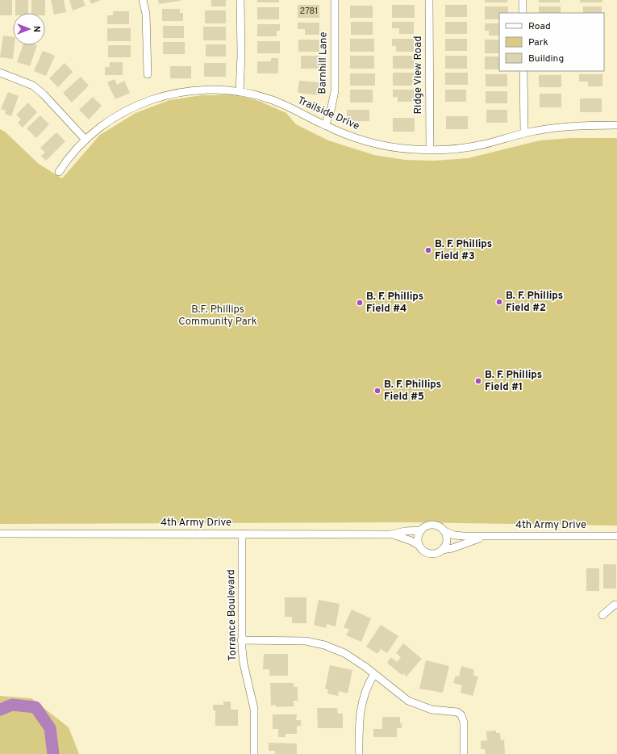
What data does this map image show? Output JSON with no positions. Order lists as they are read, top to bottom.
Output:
{
  "streets": {
    "street": [
      "Barnhill Lane",
      "Ridge View Road",
      "Trailside Drive",
      "4th Army Drive",
      "Torrance Boulevard"
    ]
  },
  "crossings": [
    ["Barnhill Lane", "Trailside Drive"],
    ["Ridge View Road", "Trailside Drive"],
    ["4th Army Drive", "Torrance Boulevard"]
  ],
  "parks": ["B.F. Phillips Community Park"],
  "places": [
    "B. F. Phillips Field #3",
    "B. F. Phillips Field #2",
    "B. F. Phillips Field #4",
    "B. F. Phillips Field #1",
    "B. F. Phillips Field #5"
  ],
  "house_numbers": ["2781"],
  "legend": ["Road", "Park", "Building"],
  "north": "right"
}
